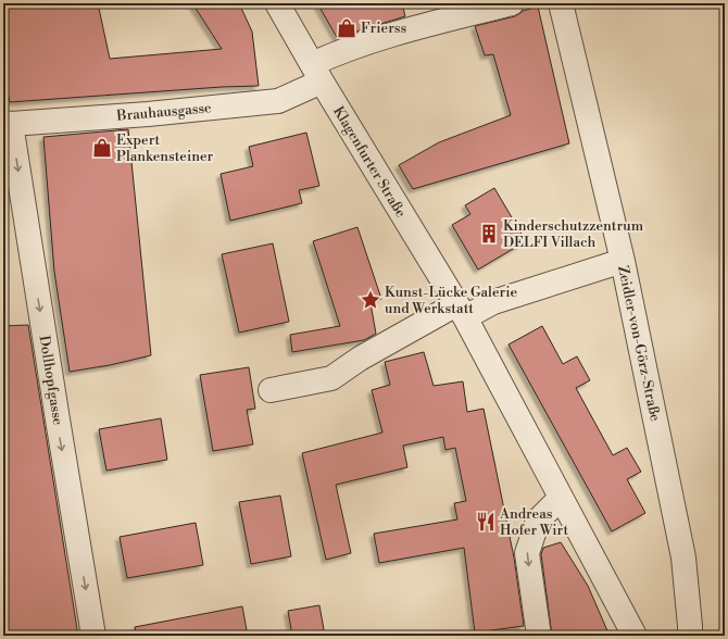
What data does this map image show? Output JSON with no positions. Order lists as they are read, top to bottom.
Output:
{
  "streets": {
    "street": [
      "Brauhausgasse",
      "Klagenfurter Straße",
      "Zeidler-von-Görz-Straße",
      "Dollhopfgasse"
    ]
  },
  "crossings": [
    ["Brauhausgasse", "Klagenfurter Straße"],
    ["Brauhausgasse", "Dollhopfgasse"]
  ],
  "one_way": ["Dollhopfgasse"],
  "places": {
    "shop": ["Frierss", "Expert Plankensteiner"],
    "building": ["Kinderschutzzentrum DELFI Villach"],
    "place": ["Kunst-Lücke Galerie und Werkstatt"],
    "restaurant": ["Andreas Hofer Wirt"]
  }
}
